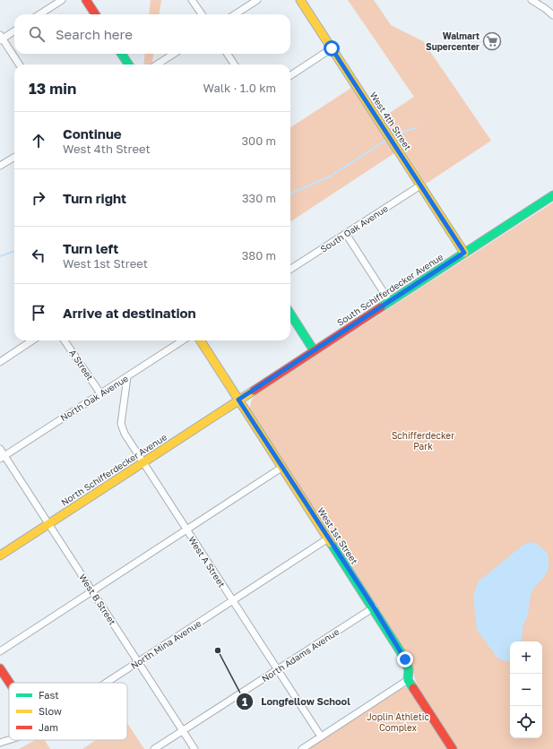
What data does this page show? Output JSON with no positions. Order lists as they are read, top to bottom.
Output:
{
  "streets": {
    "street": [
      "West 4th Street",
      "South Oak Avenue",
      "South Schifferdecker Avenue",
      "A Street",
      "North Oak Avenue",
      "North Schifferdecker Avenue",
      "West 1st Street",
      "West A Street",
      "West B Street",
      "North Mina Avenue",
      "North Adams Avenue"
    ]
  },
  "crossings": [
    ["West 4th Street", "South Oak Avenue"],
    ["West 4th Street", "South Schifferdecker Avenue"],
    ["South Schifferdecker Avenue", "North Schifferdecker Avenue"],
    ["South Schifferdecker Avenue", "West 1st Street"],
    ["A Street", "North Oak Avenue"],
    ["North Oak Avenue", "West A Street"],
    ["North Oak Avenue", "West B Street"],
    ["North Schifferdecker Avenue", "West 1st Street"],
    ["North Schifferdecker Avenue", "West A Street"],
    ["North Schifferdecker Avenue", "West B Street"],
    ["West 1st Street", "North Mina Avenue"],
    ["West 1st Street", "North Adams Avenue"],
    ["West A Street", "North Mina Avenue"],
    ["West A Street", "North Adams Avenue"],
    ["West B Street", "North Mina Avenue"],
    ["West B Street", "North Adams Avenue"]
  ],
  "parks": ["Schifferdecker Park", "Joplin Athletic Complex"],
  "places": {
    "supermarket": ["Walmart Supercenter"],
    "other": ["Longfellow School"]
  },
  "legend": ["Fast", "Slow", "Jam"],
  "page": {
    "search": "Search here",
    "heading": ["13 min", "Walk · 1.0 km"],
    "list": [
      ["Continue", "West 4th Street", "300 m"],
      ["Turn right", "330 m"],
      ["Turn left", "West 1st Street", "380 m"],
      "Arrive at destination"
    ],
    "map_buttons": ["+", "−"]
  }
}
